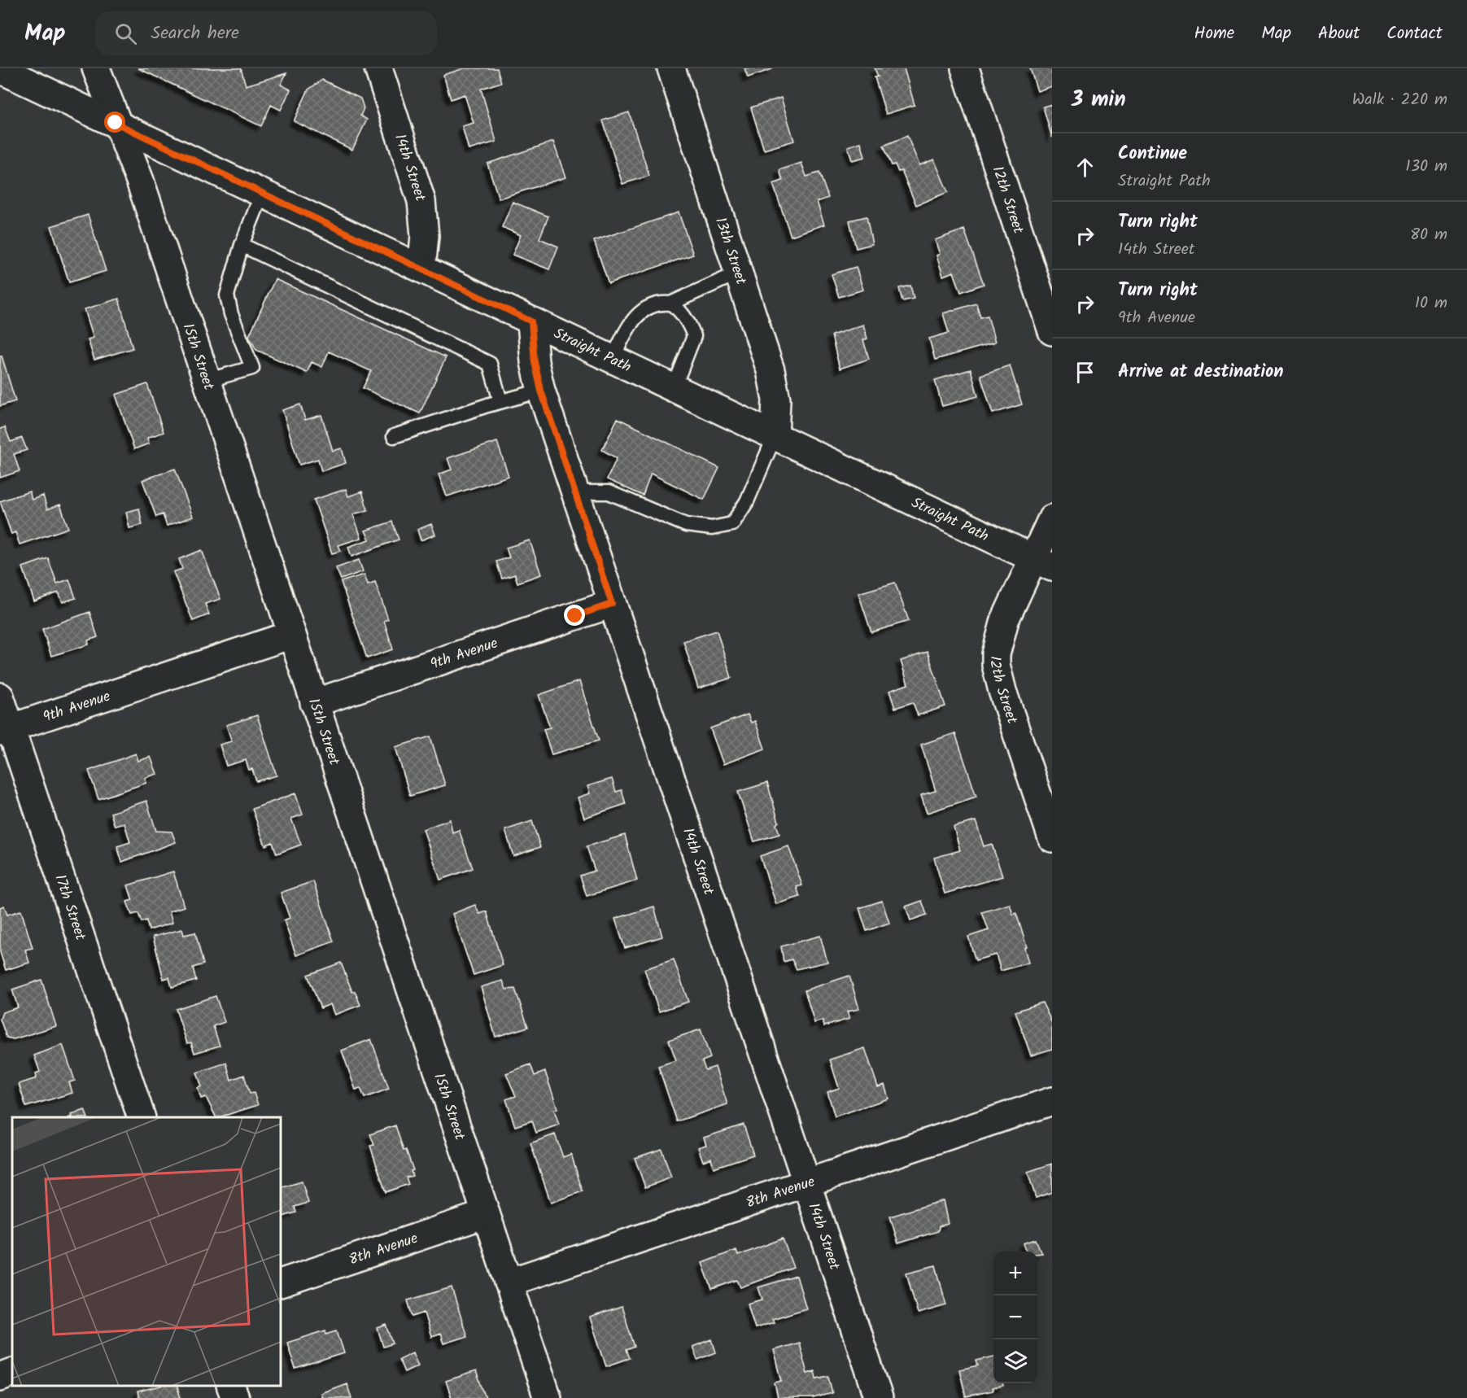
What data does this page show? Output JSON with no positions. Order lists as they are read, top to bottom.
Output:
{
  "streets": {
    "street": [
      "14th Street",
      "12th Street",
      "13th Street",
      "Straight Path",
      "15th Street",
      "9th Avenue",
      "17th Street",
      "8th Avenue"
    ]
  },
  "crossings": [
    ["14th Street", "Straight Path"],
    ["14th Street", "9th Avenue"],
    ["14th Street", "8th Avenue"],
    ["12th Street", "Straight Path"],
    ["13th Street", "Straight Path"],
    ["Straight Path", "15th Street"],
    ["15th Street", "9th Avenue"],
    ["15th Street", "8th Avenue"],
    ["9th Avenue", "17th Street"]
  ],
  "page": {
    "header": "Map",
    "search": "Search here",
    "nav": [
      "Home",
      "Map",
      "About",
      "Contact"
    ],
    "heading": ["3 min", "Walk · 220 m"],
    "list": [
      ["Continue", "Straight Path", "130 m"],
      ["Turn right", "14th Street", "80 m"],
      ["Turn right", "9th Avenue", "10 m"],
      "Arrive at destination"
    ],
    "map_buttons": ["+", "−"]
  }
}
